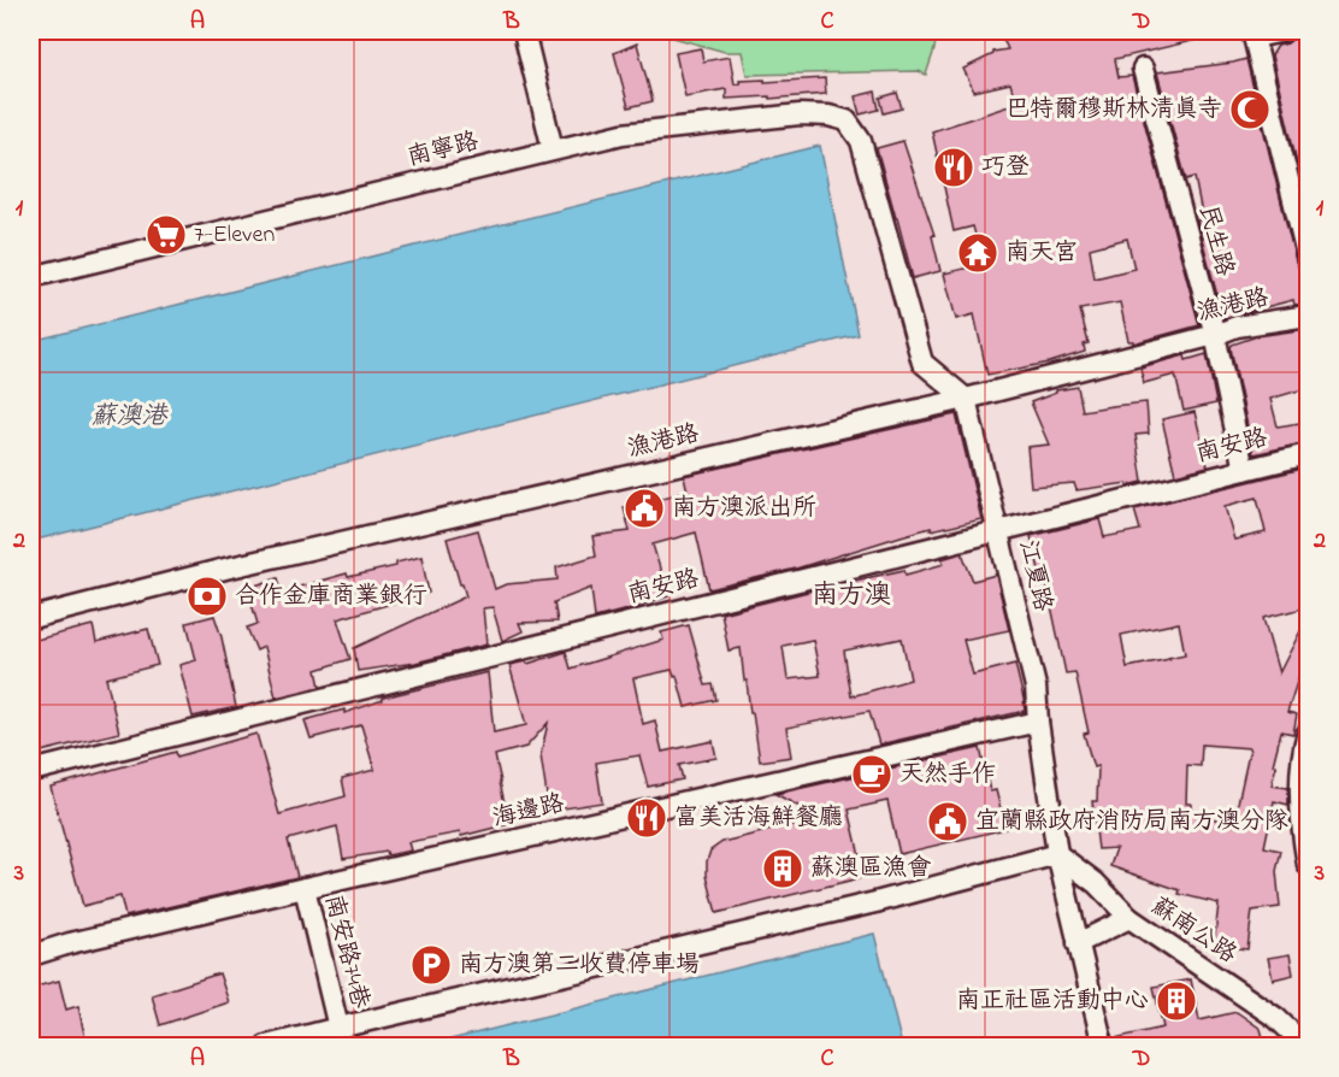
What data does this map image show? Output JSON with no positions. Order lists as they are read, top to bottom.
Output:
{
  "streets": {
    "street": [
      "南寧路",
      "民生路",
      "漁港路",
      "南安路",
      "江夏路",
      "海邊路",
      "蘇南公路",
      "南安路74巷"
    ]
  },
  "crossings": [
    ["南寧路", "漁港路"],
    ["南寧路", "江夏路"],
    ["民生路", "漁港路"],
    ["民生路", "南安路"],
    ["漁港路", "江夏路"],
    ["南安路", "江夏路"],
    ["江夏路", "海邊路"],
    ["江夏路", "蘇南公路"],
    ["海邊路", "南安路74巷"]
  ],
  "districts": ["南方澳"],
  "water": ["蘇澳港"],
  "places": {
    "mosque": ["巴特爾穆斯林清真寺"],
    "restaurant": ["巧登", "富美活海鮮餐廳"],
    "supermarket": ["7-Eleven"],
    "temple": ["南天宮"],
    "public building": ["南方澳派出所", "宜蘭縣政府消防局南方澳分隊"],
    "bank": ["合作金庫商業銀行"],
    "cafe": ["天然手作"],
    "building": ["蘇澳區漁會", "南正社區活動中心"],
    "parking": ["南方澳第二收費停車場"]
  },
  "grid": {
    "columns": [
      "A",
      "B",
      "C",
      "D"
    ],
    "rows": ["1", "2", "3"]
  }
}
